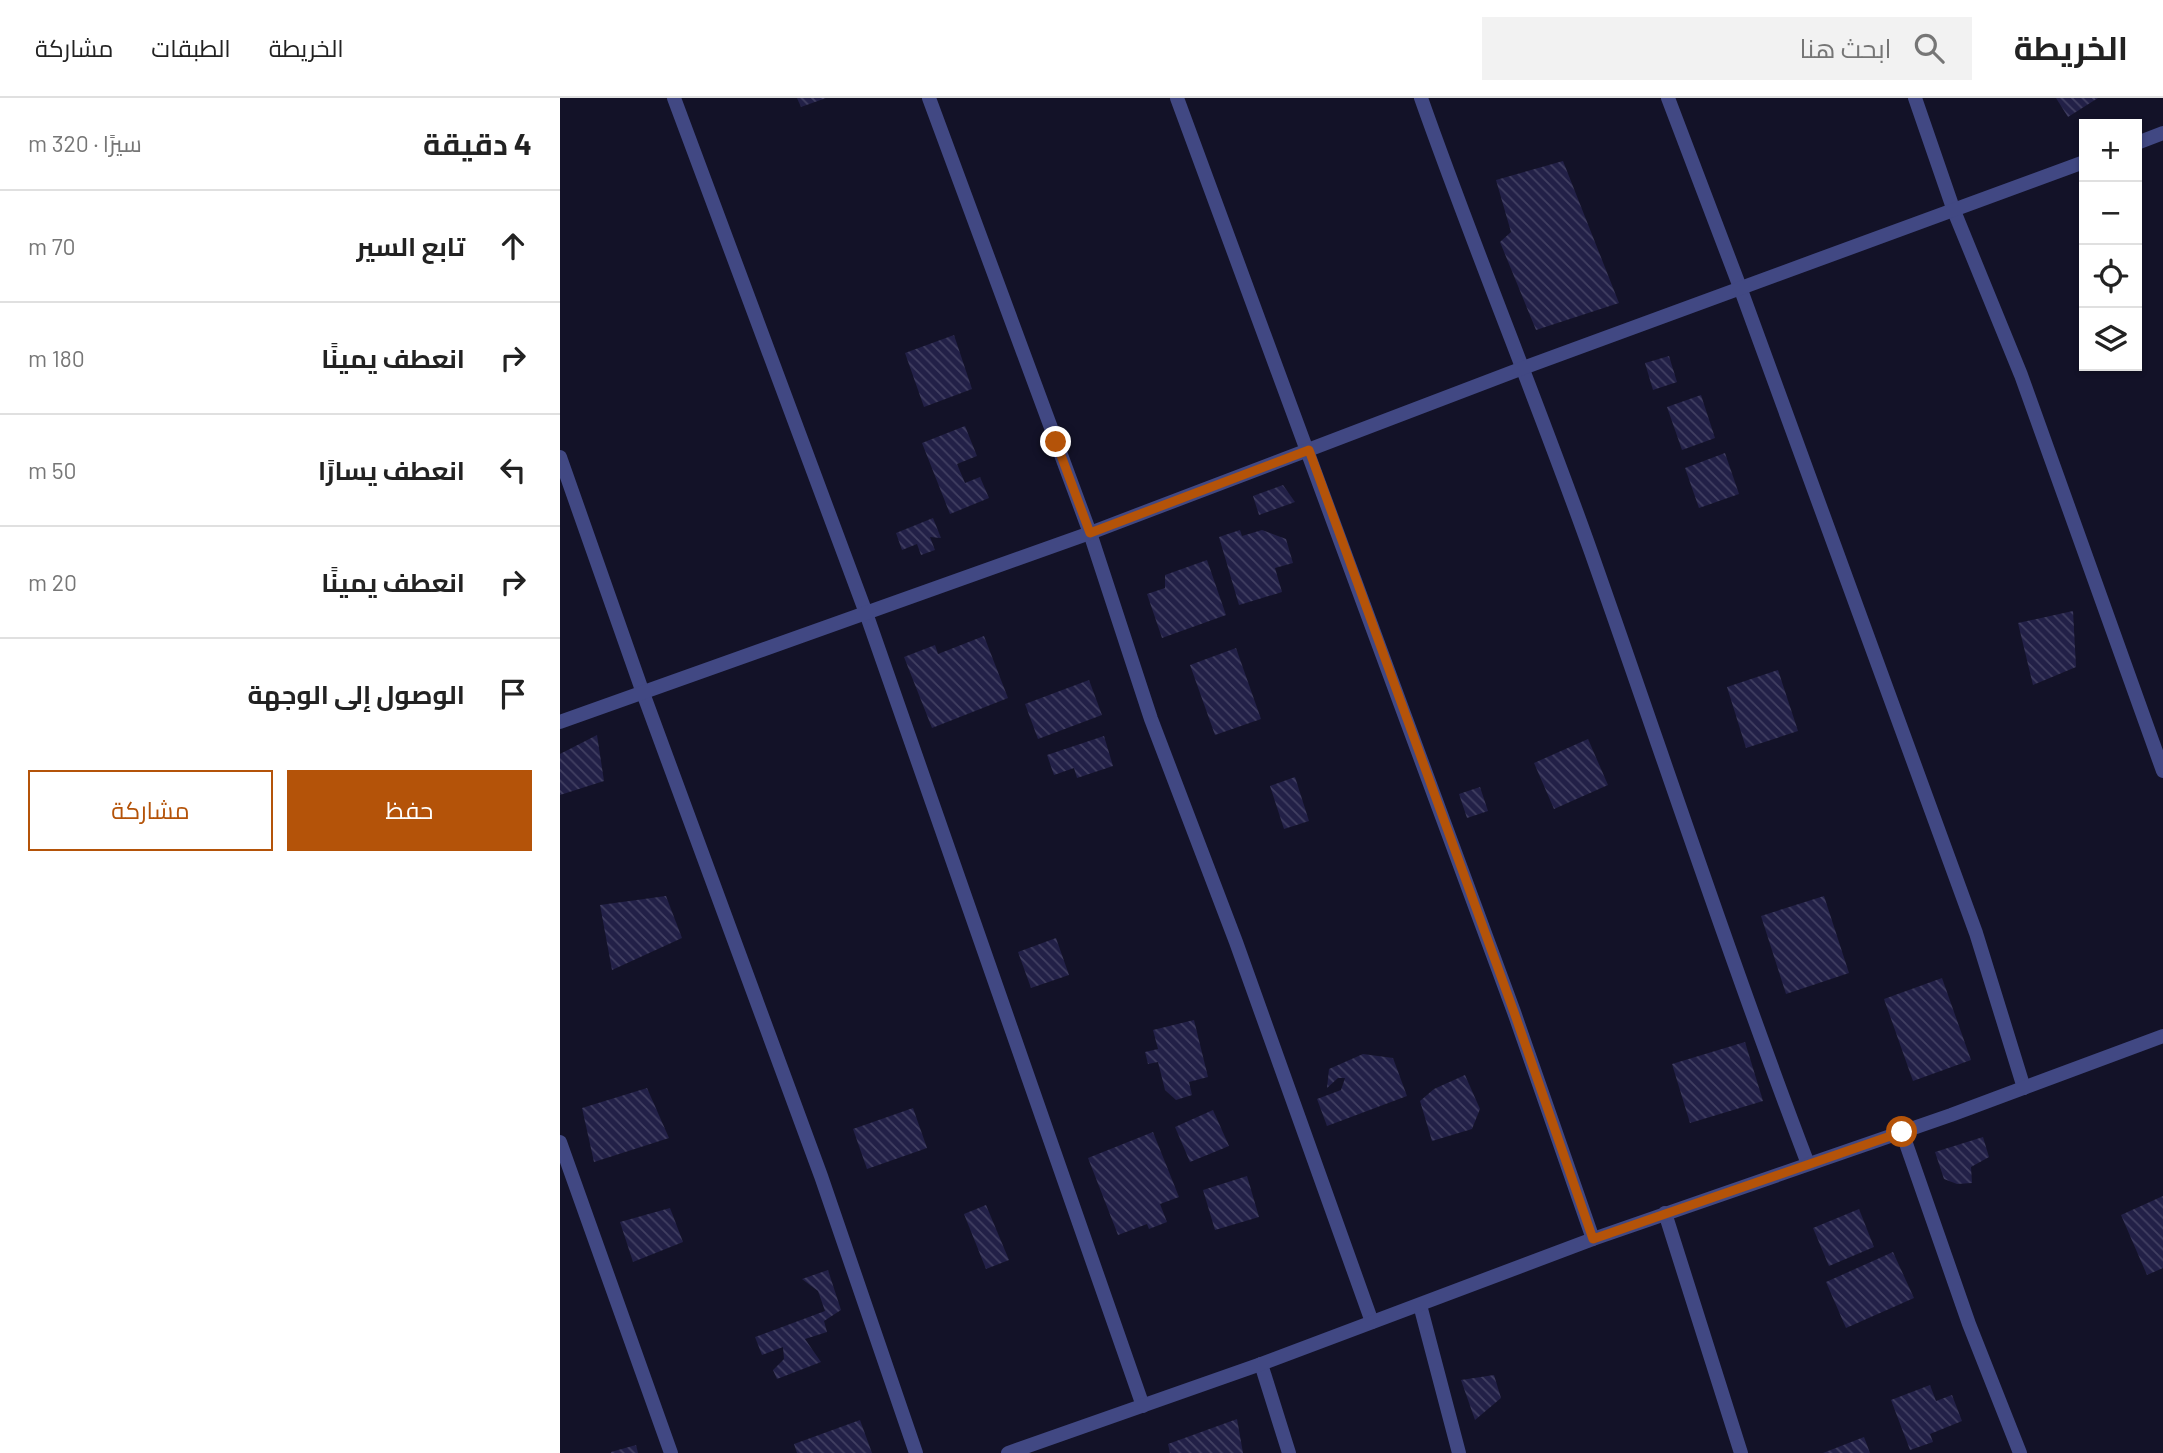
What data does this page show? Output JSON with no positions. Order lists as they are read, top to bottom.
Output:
{
  "page": {
    "header": "الخريطة",
    "search": "ابحث هنا",
    "nav": ["الخريطة", "الطبقات", "مشاركة"],
    "heading": ["4 دقيقة", "سيرًا · 320 m"],
    "map_buttons": ["+", "−"],
    "list": [
      ["تابع السير", "70 m"],
      ["انعطف يمينًا", "180 m"],
      ["انعطف يسارًا", "50 m"],
      ["انعطف يمينًا", "20 m"],
      "الوصول إلى الوجهة"
    ],
    "buttons": ["حفظ", "مشاركة"]
  }
}
